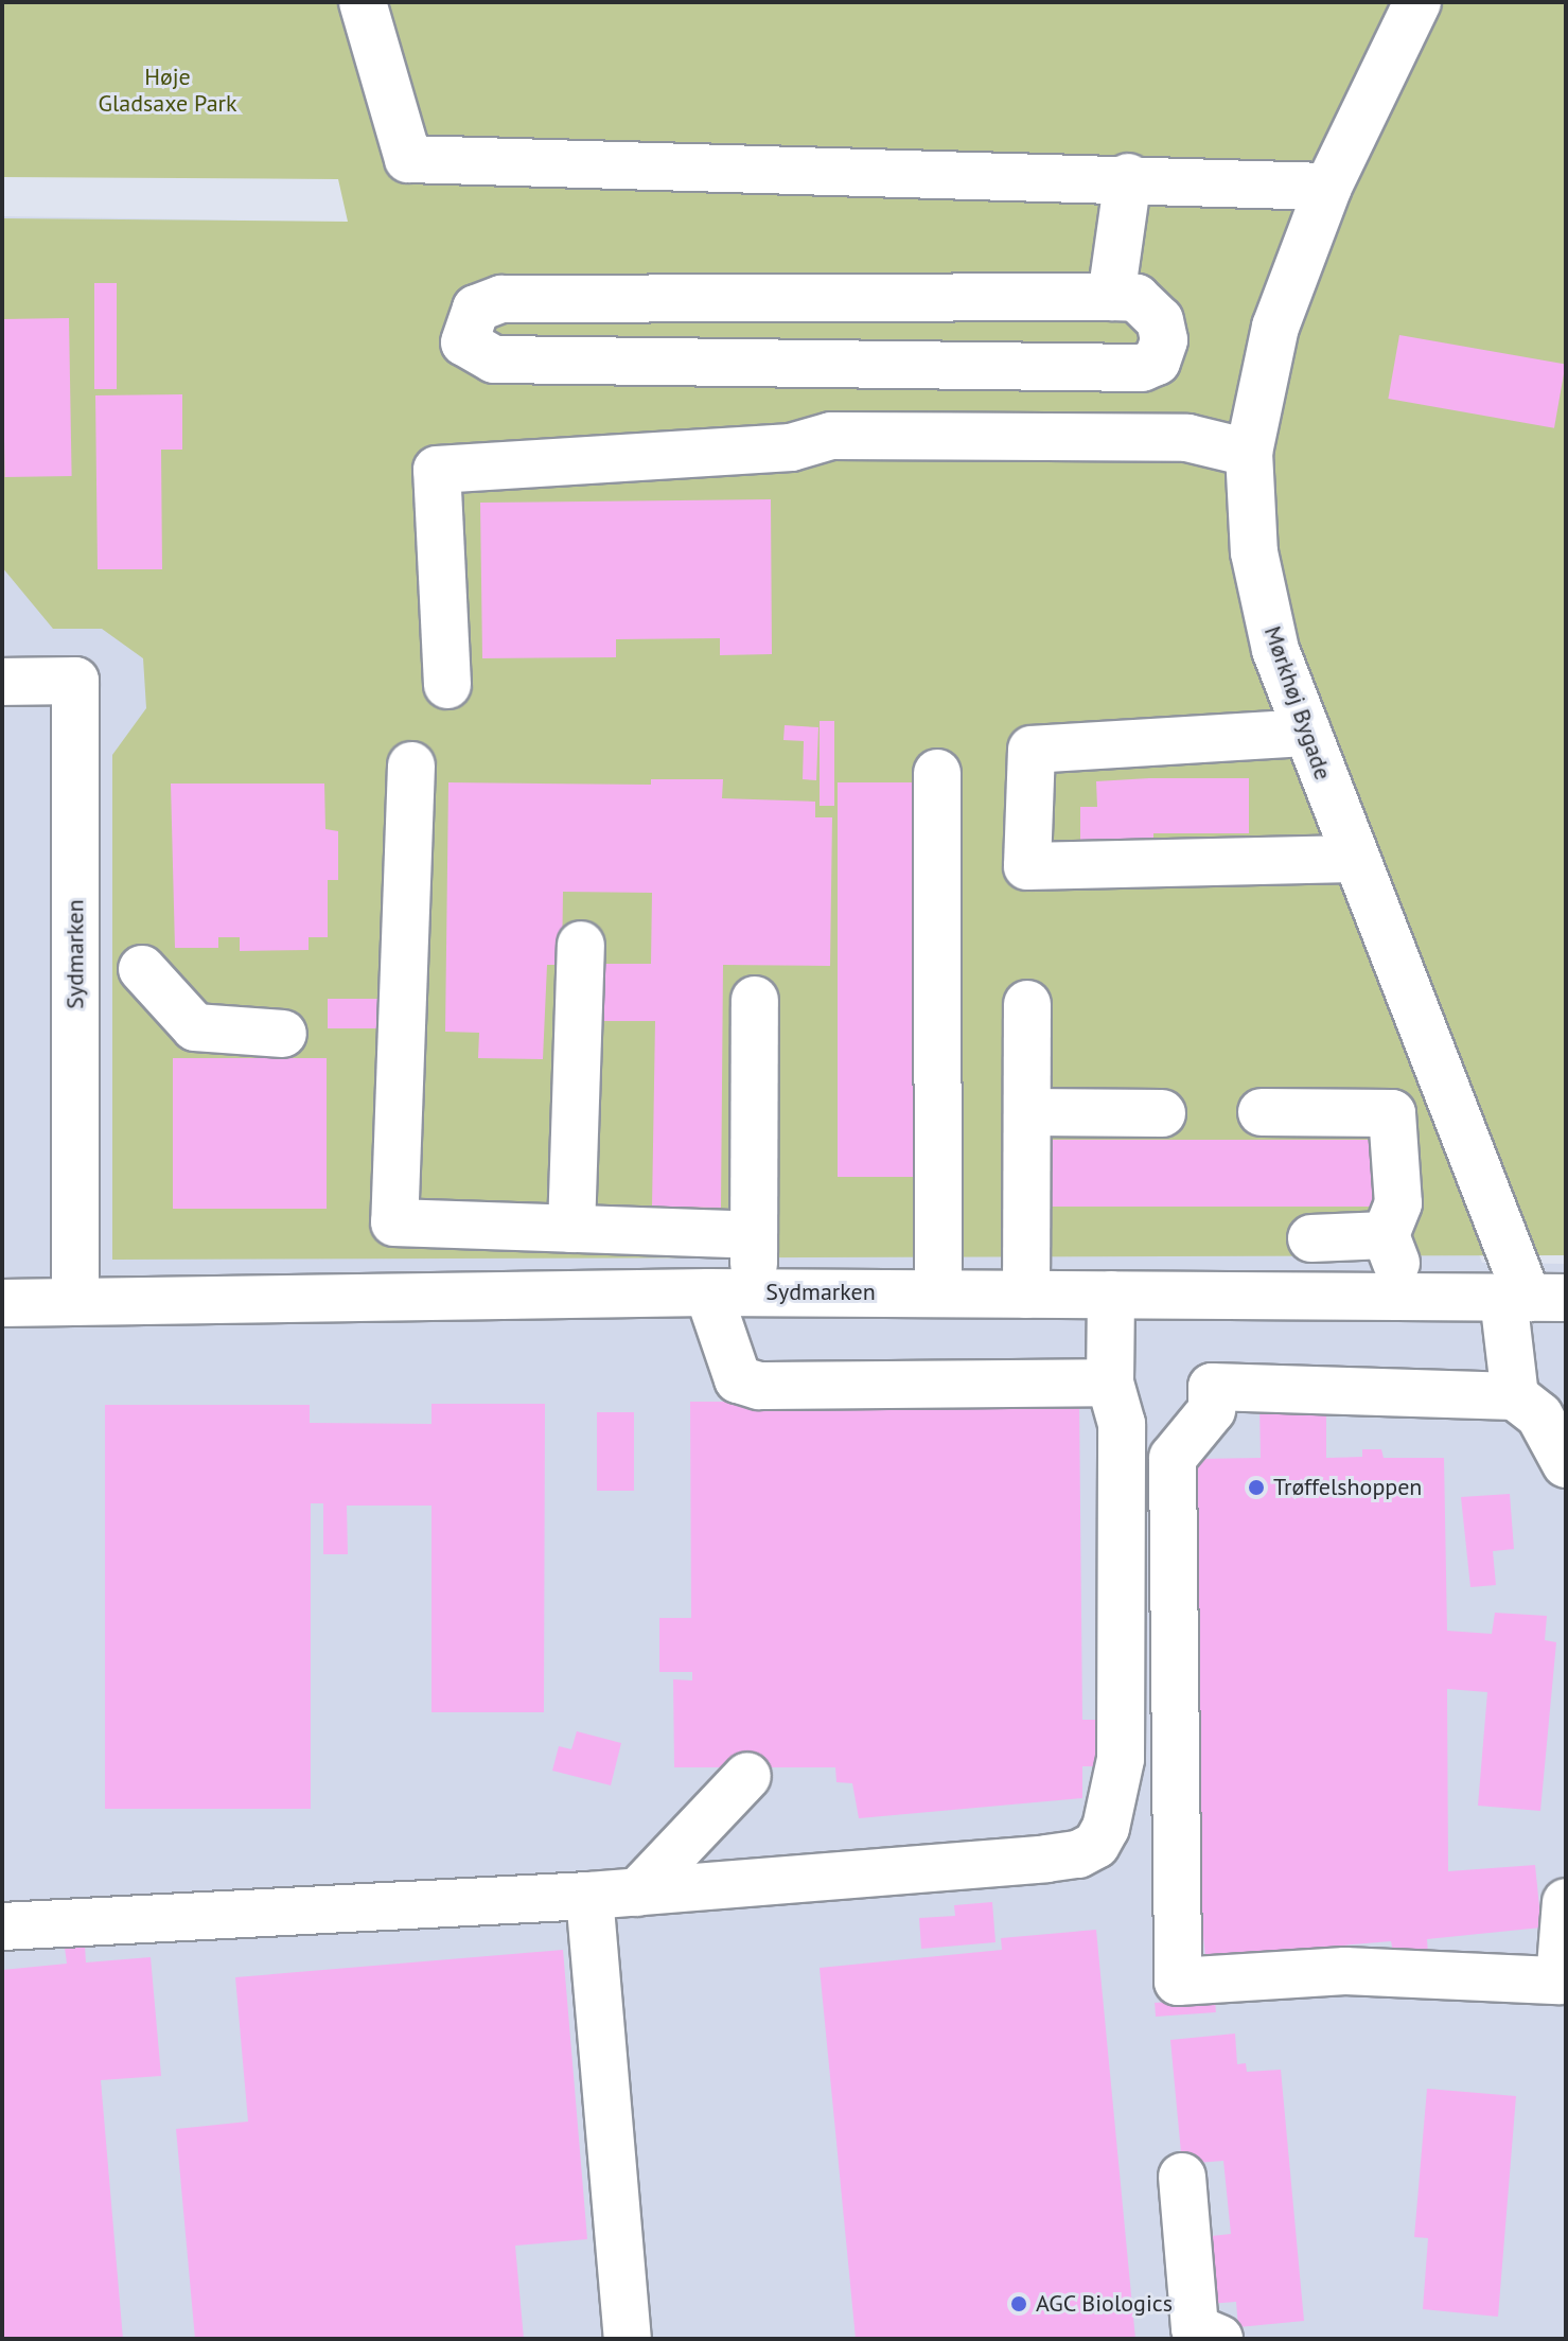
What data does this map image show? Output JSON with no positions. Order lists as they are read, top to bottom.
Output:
{
  "streets": {
    "street": ["Mørkhøj Bygade", "Sydmarken"]
  },
  "crossings": [
    ["Mørkhøj Bygade", "Sydmarken"]
  ],
  "parks": ["Høje Gladsaxe Park"],
  "places": ["Trøffelshoppen", "AGC Biologics"]
}
